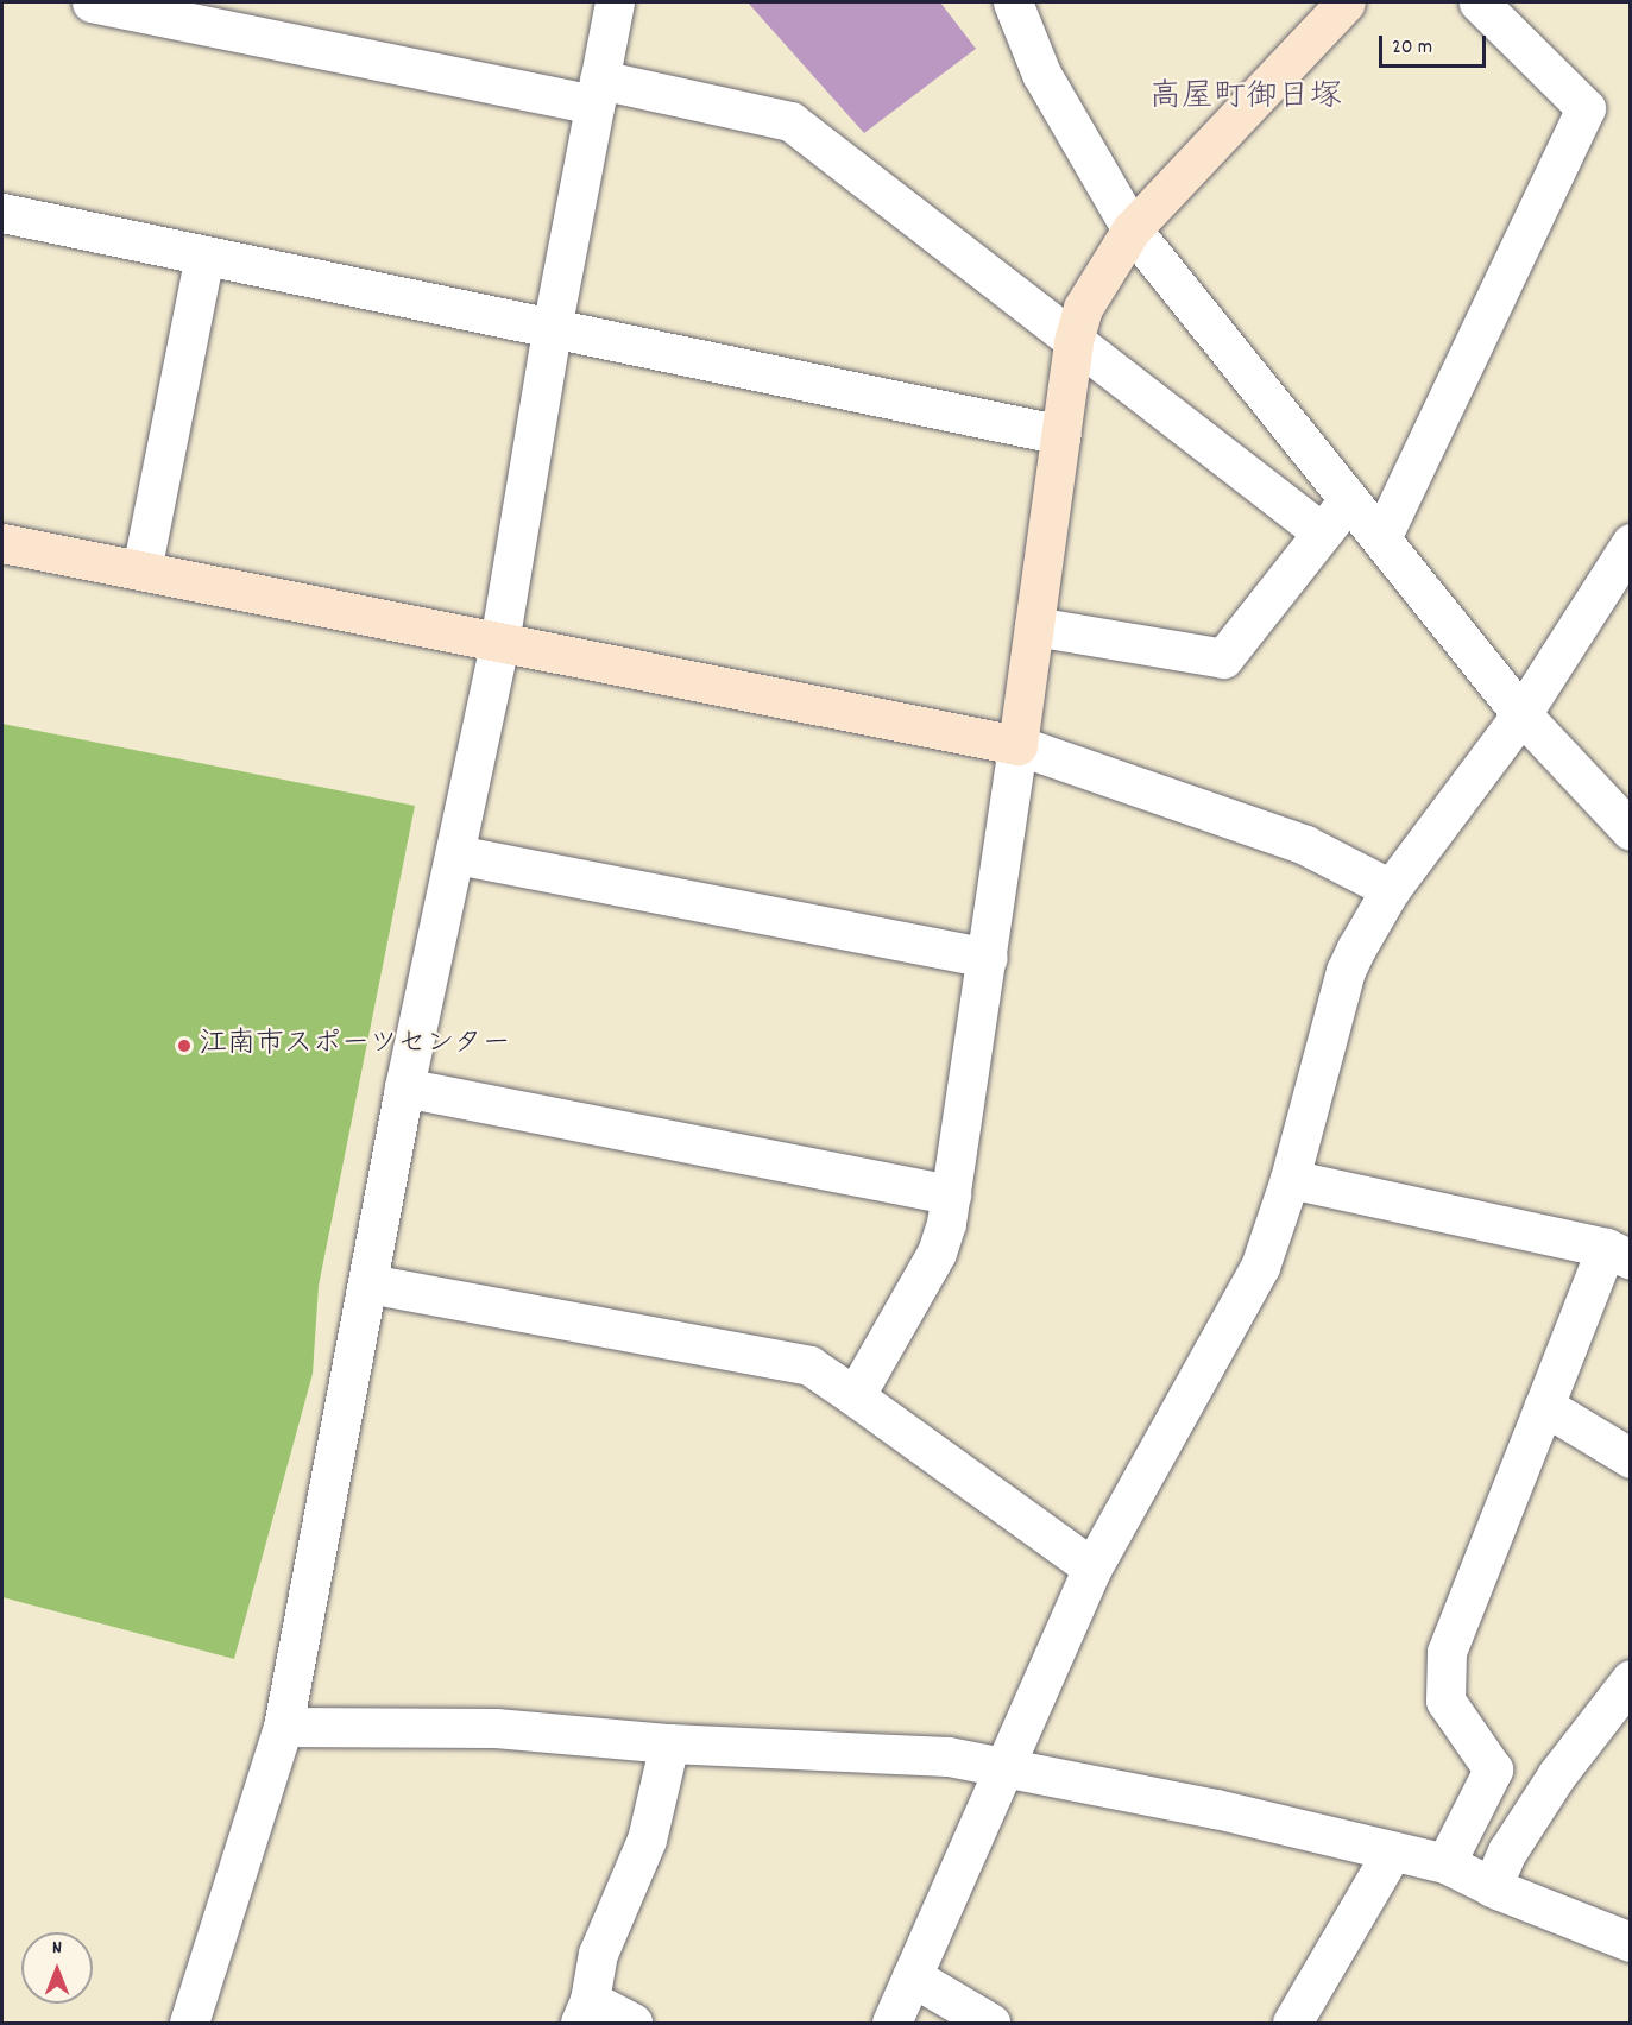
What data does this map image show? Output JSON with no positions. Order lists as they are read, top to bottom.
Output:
{
  "districts": ["高屋町御日塚"],
  "places": ["江南市スポーツセンター"],
  "scale_bar": "20 m",
  "north": "top"
}
